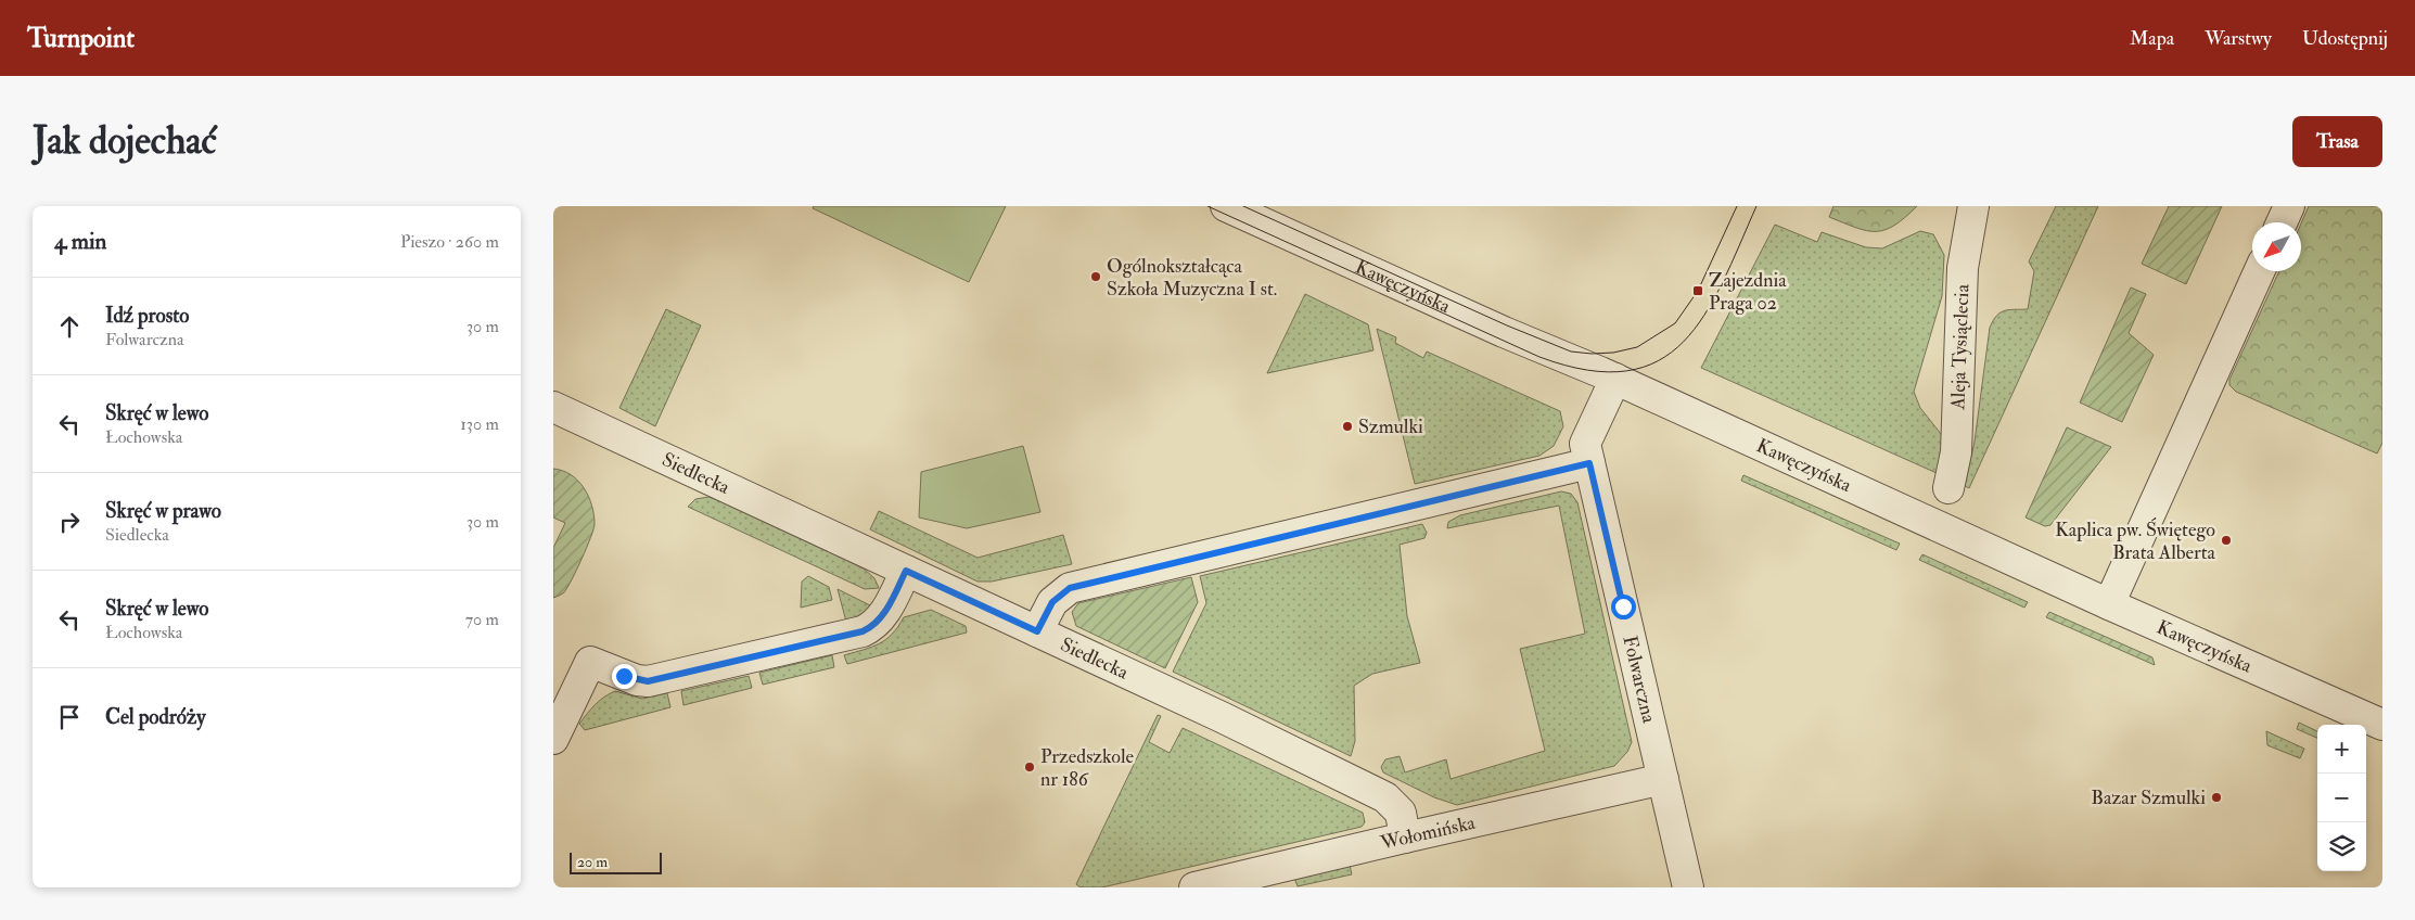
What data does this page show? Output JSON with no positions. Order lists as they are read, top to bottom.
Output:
{
  "streets": {
    "street": [
      "Kawęczyńska",
      "Aleja Tysiąclecia",
      "Siedlecka",
      "Folwarczna",
      "Wołomińska"
    ]
  },
  "crossings": [
    ["Kawęczyńska", "Folwarczna"],
    ["Siedlecka", "Wołomińska"],
    ["Folwarczna", "Wołomińska"]
  ],
  "places": {
    "other": [
      "Ogólnokształcąca Szkoła Muzyczna I st.",
      "Szmulki",
      "Kaplica pw. Świętego Brata Alberta",
      "Przedszkole nr 186",
      "Bazar Szmulki"
    ],
    "transit": ["Zajezdnia Praga 02"]
  },
  "scale_bar": "20 m",
  "north": "bottom left",
  "page": {
    "header": "Turnpoint",
    "nav": ["Mapa", "Warstwy", "Udostępnij"],
    "buttons": "Trasa",
    "title": "Jak dojechać",
    "heading": ["4 min", "Pieszo · 260 m"],
    "list": [
      ["Idź prosto", "Folwarczna", "30 m"],
      ["Skręć w lewo", "Łochowska", "130 m"],
      ["Skręć w prawo", "Siedlecka", "30 m"],
      ["Skręć w lewo", "Łochowska", "70 m"],
      "Cel podróży"
    ],
    "map_buttons": ["+", "−"],
    "scale": "20 m"
  }
}
